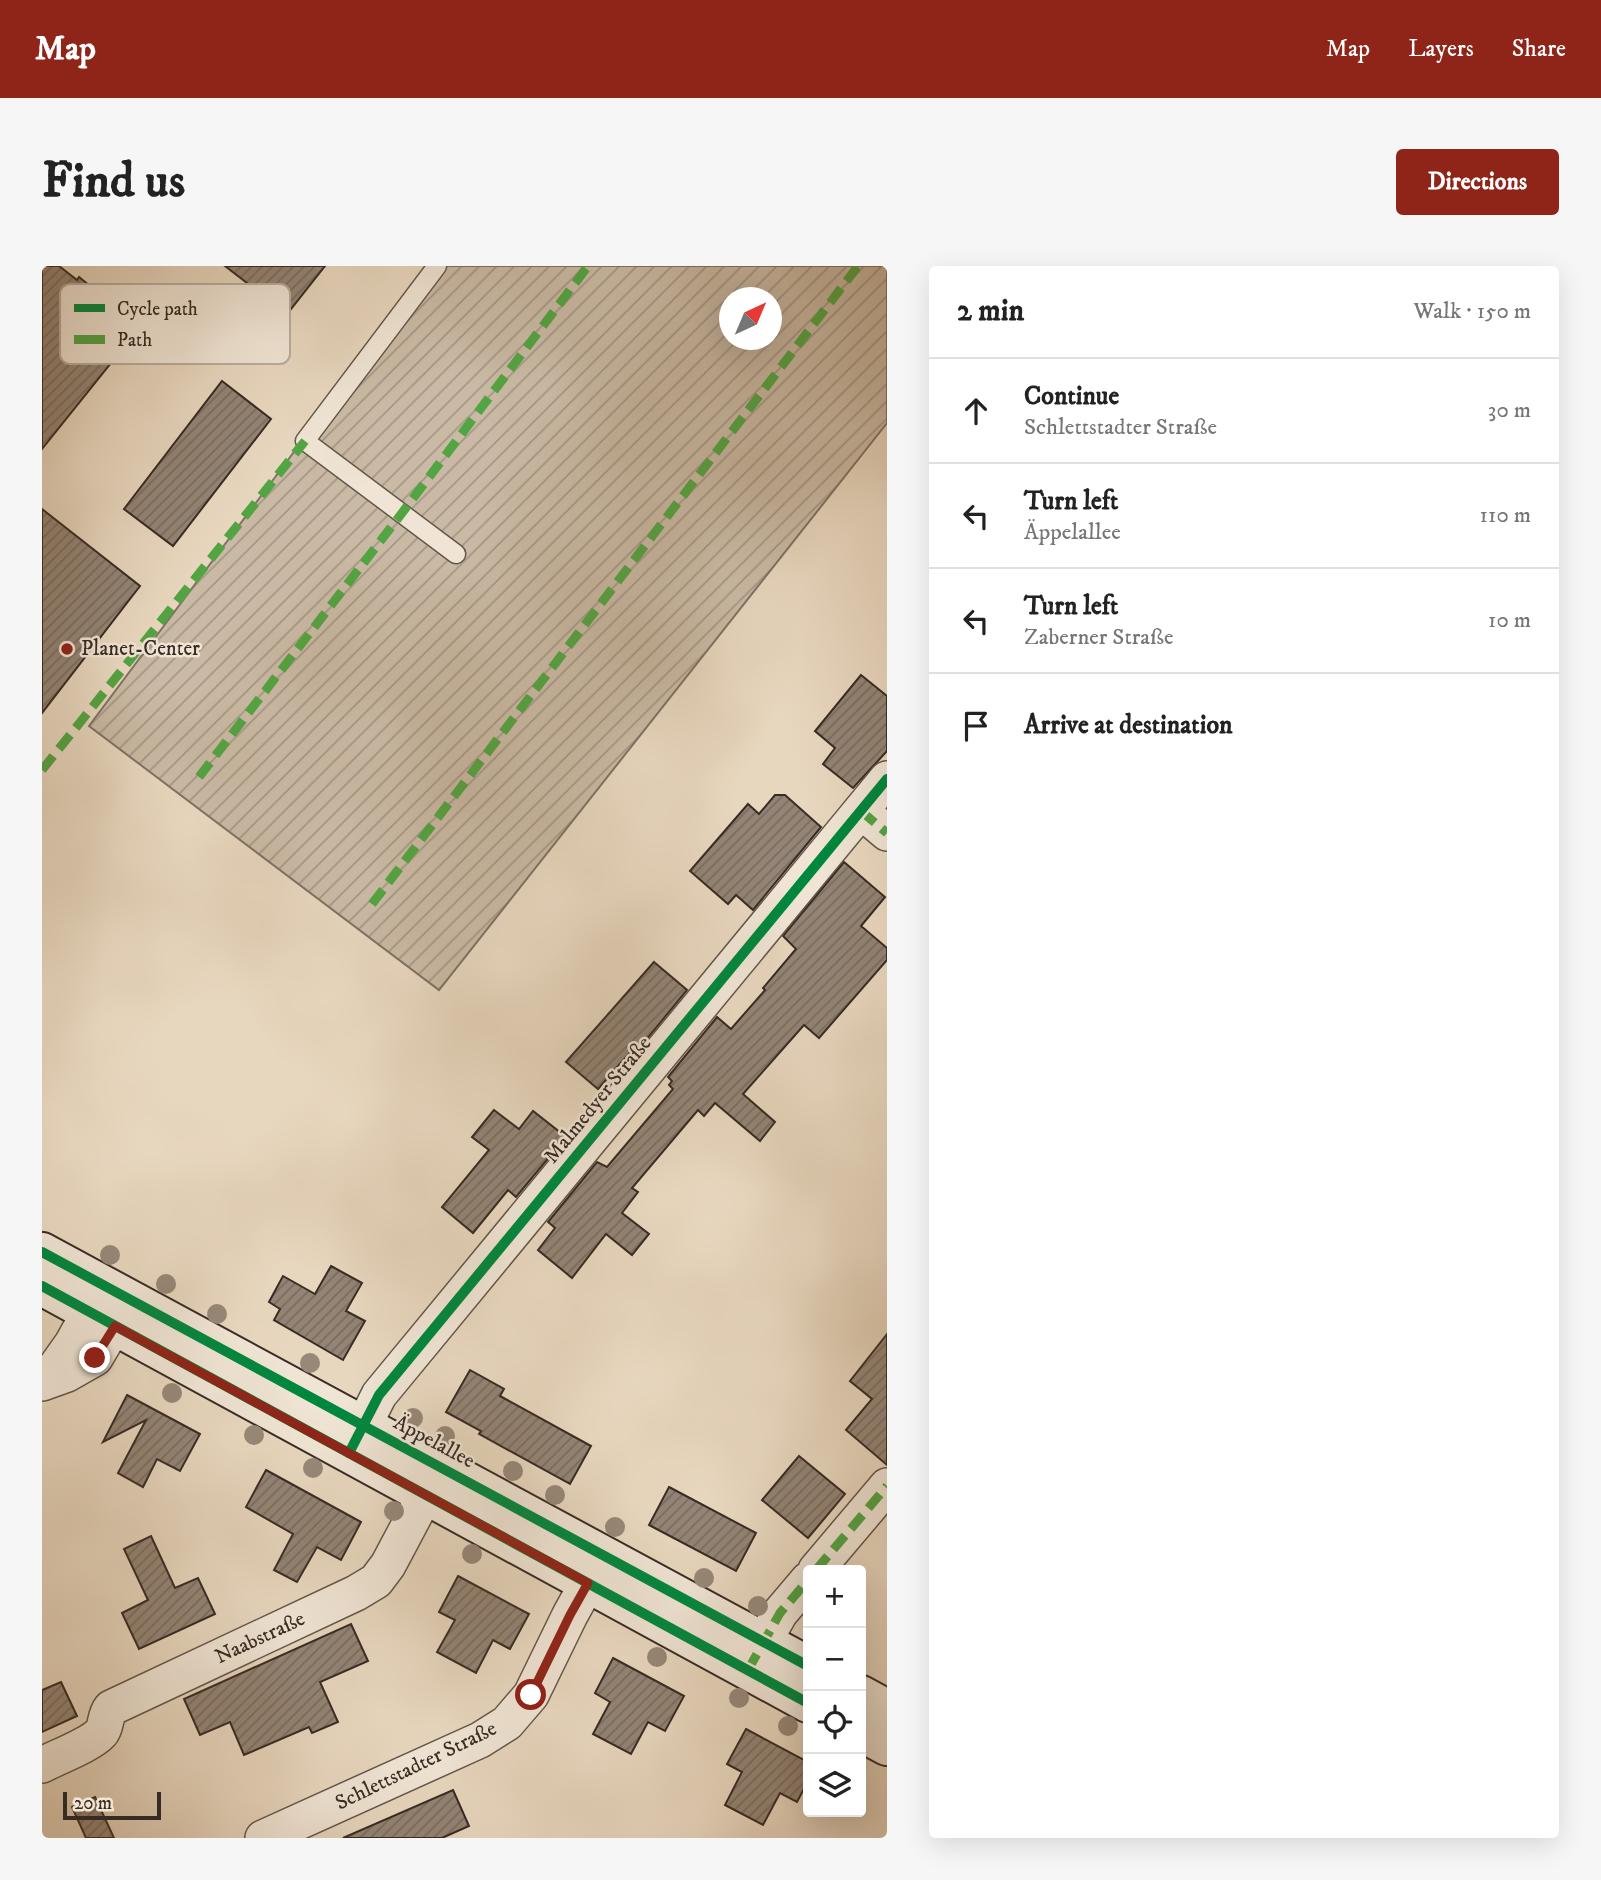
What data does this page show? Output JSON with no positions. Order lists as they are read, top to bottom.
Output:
{
  "streets": {
    "main road": ["Äppelallee"],
    "street": ["Malmedyer Straße", "Naabstraße", "Schlettstadter Straße"]
  },
  "crossings": [
    ["Malmedyer Straße", "Äppelallee"],
    ["Äppelallee", "Naabstraße"],
    ["Äppelallee", "Schlettstadter Straße"]
  ],
  "places": ["Planet-Center"],
  "legend": ["Cycle path", "Path"],
  "scale_bar": "20 m",
  "north": "top right",
  "page": {
    "header": "Map",
    "nav": ["Map", "Layers", "Share"],
    "buttons": "Directions",
    "title": "Find us",
    "heading": ["2 min", "Walk · 150 m"],
    "list": [
      ["Continue", "Schlettstadter Straße", "30 m"],
      ["Turn left", "Äppelallee", "110 m"],
      ["Turn left", "Zaberner Straße", "10 m"],
      "Arrive at destination"
    ],
    "map_buttons": ["+", "−"],
    "scale": "20 m"
  }
}
